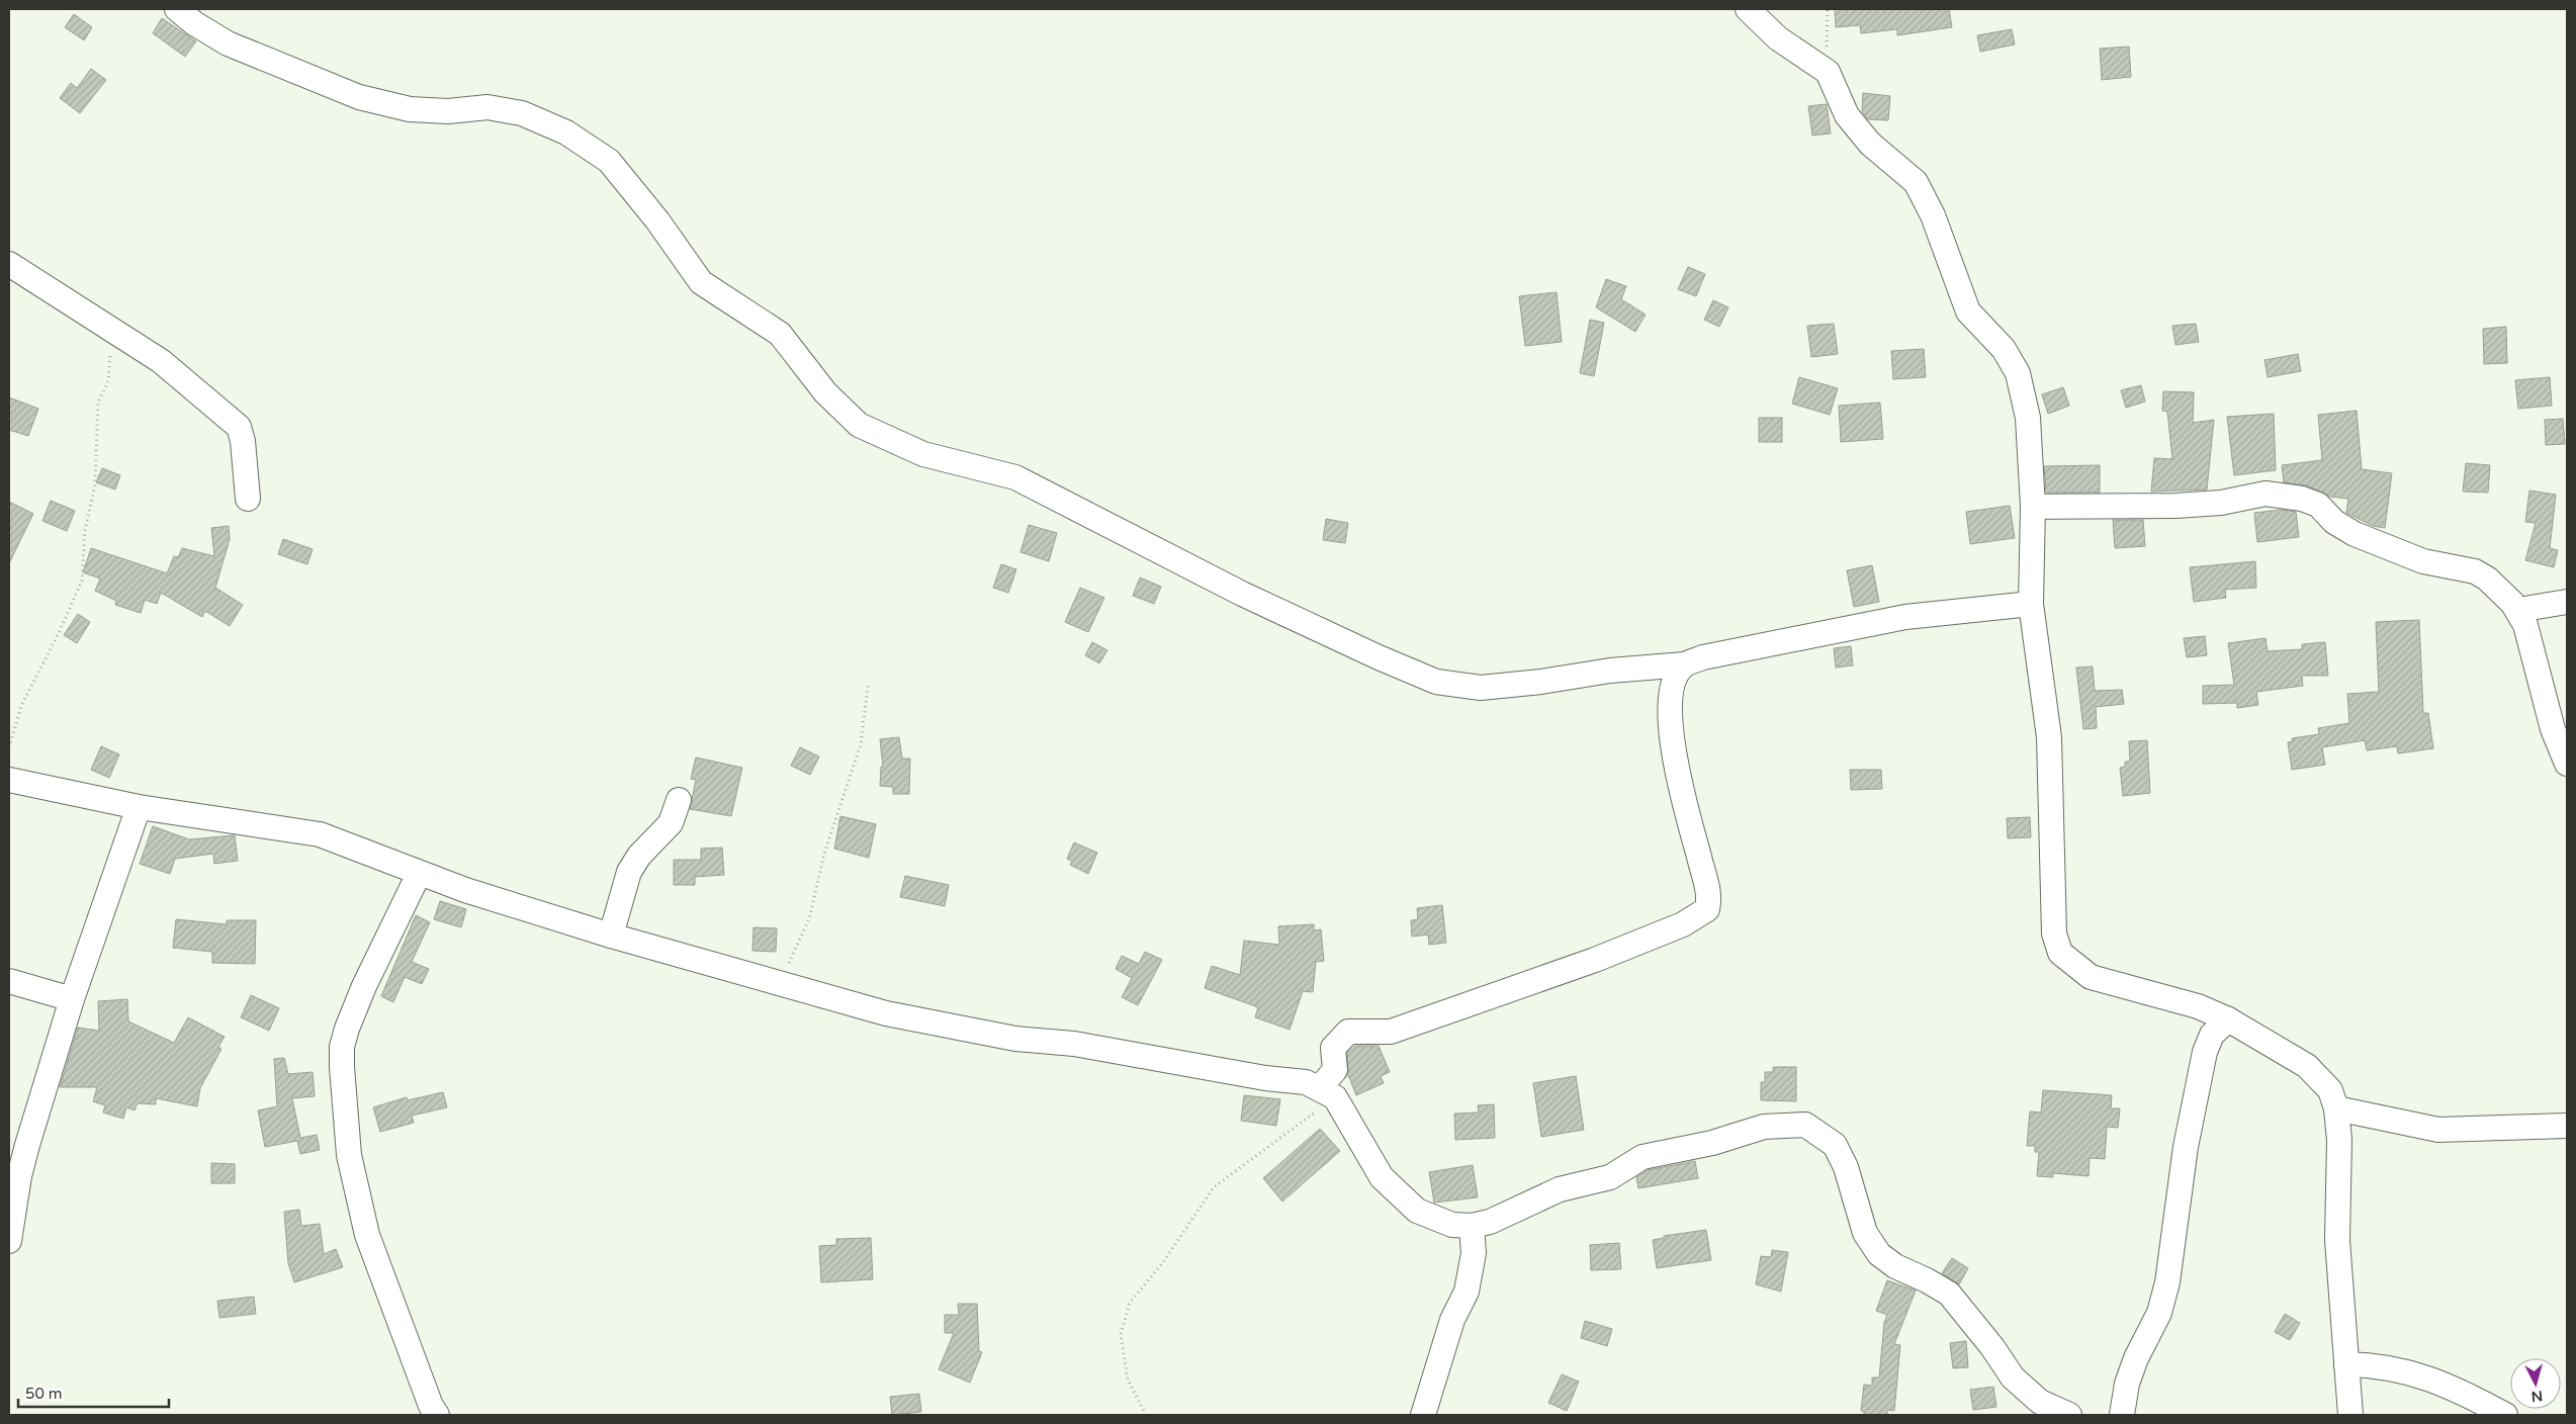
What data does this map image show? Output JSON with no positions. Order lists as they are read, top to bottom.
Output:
{
  "scale_bar": "50 m",
  "north": "bottom"
}
